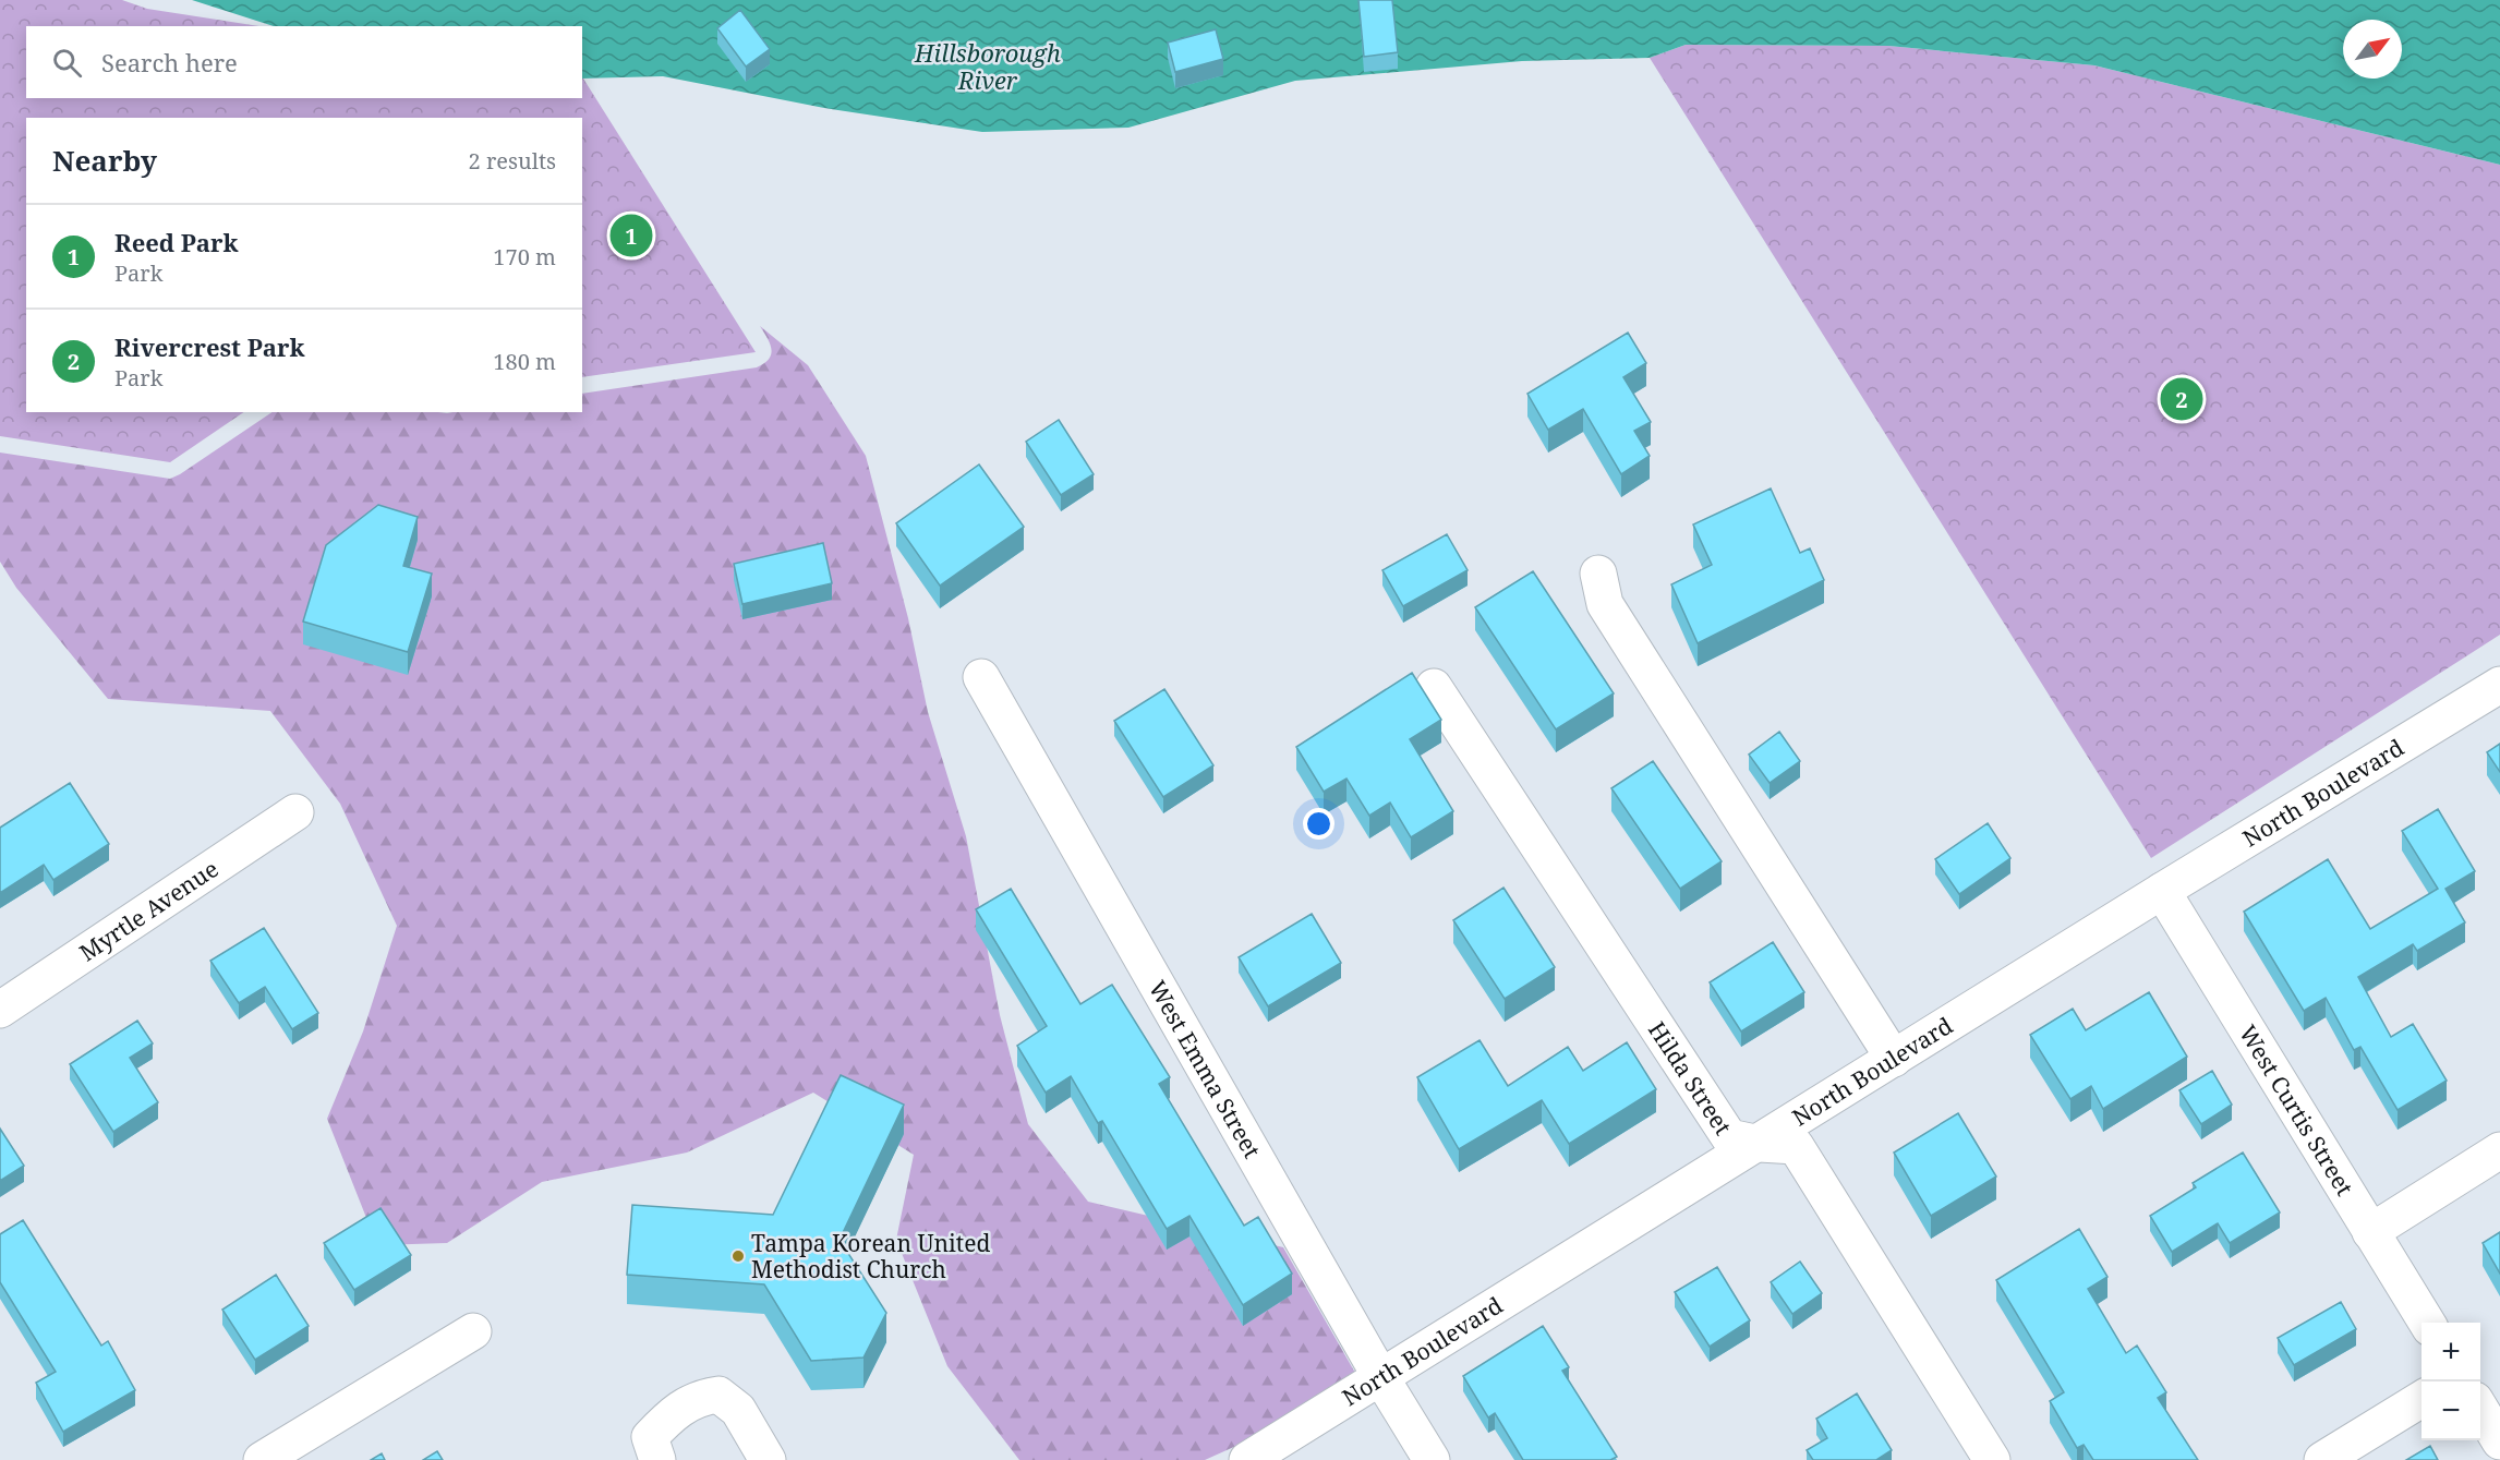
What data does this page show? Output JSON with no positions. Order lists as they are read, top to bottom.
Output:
{
  "streets": {
    "street": [
      "North Boulevard",
      "Myrtle Avenue",
      "West Emma Street",
      "Hilda Street",
      "West Curtis Street"
    ]
  },
  "crossings": [
    ["North Boulevard", "West Emma Street"],
    ["North Boulevard", "Hilda Street"],
    ["North Boulevard", "West Curtis Street"]
  ],
  "water": ["Hillsborough River"],
  "places": ["Tampa Korean United Methodist Church"],
  "north": "top right",
  "page": {
    "search": "Search here",
    "heading": ["Nearby", "2 results"],
    "list": [
      {
        "mark": "1",
        "name": "Reed Park",
        "note": "Park",
        "value": "170 m"
      },
      {
        "mark": "2",
        "name": "Rivercrest Park",
        "note": "Park",
        "value": "180 m"
      }
    ],
    "pins": ["1", "2"],
    "map_buttons": ["+", "−"]
  }
}
